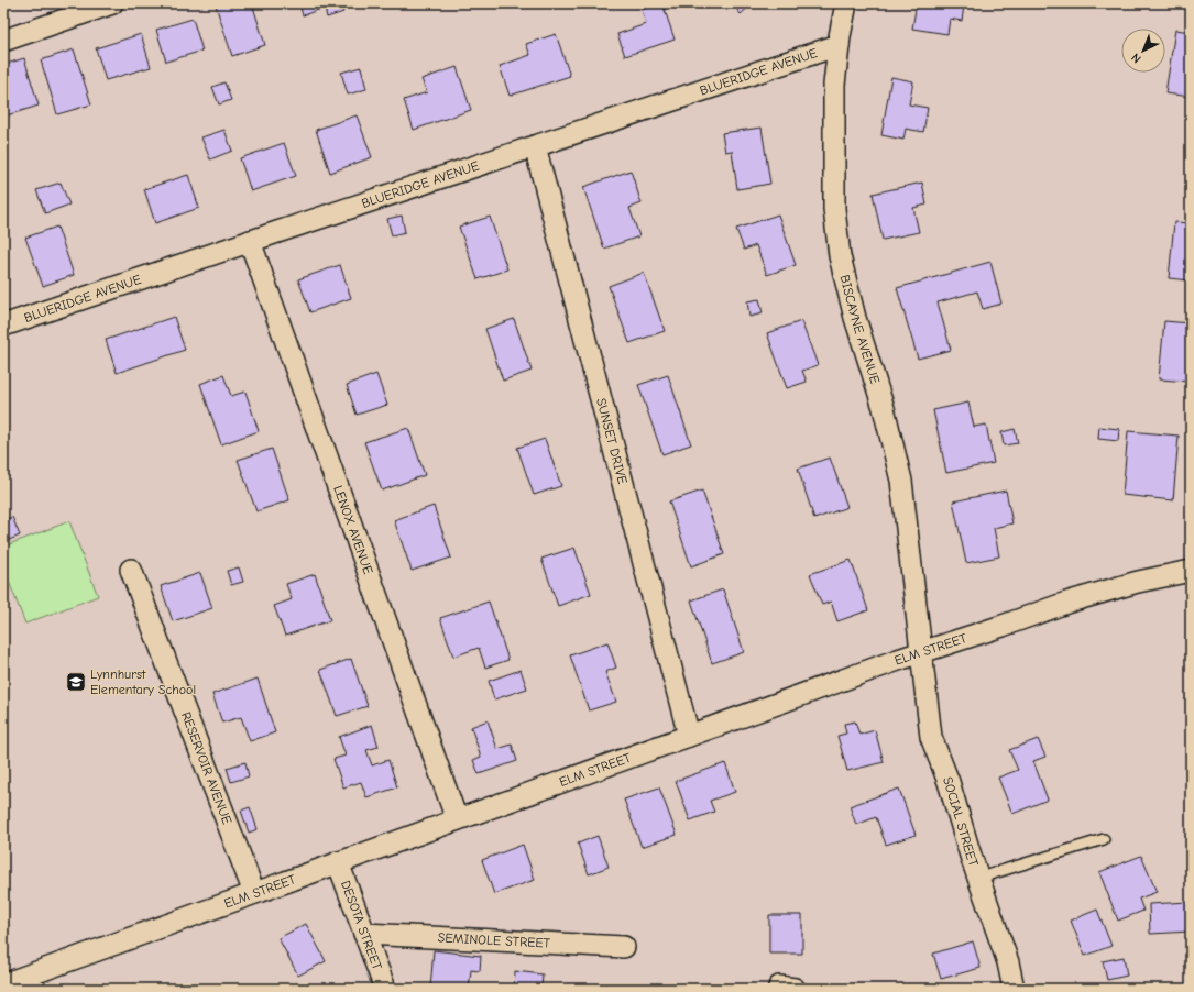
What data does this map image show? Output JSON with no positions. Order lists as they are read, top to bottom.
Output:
{
  "streets": {
    "street": [
      "BLUERIDGE AVENUE",
      "BISCAYNE AVENUE",
      "SUNSET DRIVE",
      "LENOX AVENUE",
      "ELM STREET",
      "RESERVOIR AVENUE",
      "SOCIAL STREET",
      "DESOTA STREET",
      "SEMINOLE STREET"
    ]
  },
  "crossings": [
    ["BLUERIDGE AVENUE", "BISCAYNE AVENUE"],
    ["BLUERIDGE AVENUE", "SUNSET DRIVE"],
    ["BLUERIDGE AVENUE", "LENOX AVENUE"],
    ["BISCAYNE AVENUE", "ELM STREET"],
    ["BISCAYNE AVENUE", "SOCIAL STREET"],
    ["SUNSET DRIVE", "ELM STREET"],
    ["LENOX AVENUE", "ELM STREET"],
    ["ELM STREET", "RESERVOIR AVENUE"],
    ["ELM STREET", "SOCIAL STREET"],
    ["ELM STREET", "DESOTA STREET"],
    ["DESOTA STREET", "SEMINOLE STREET"]
  ],
  "places": {
    "school or university": ["Lynnhurst Elementary School"]
  },
  "north": "bottom left"
}
